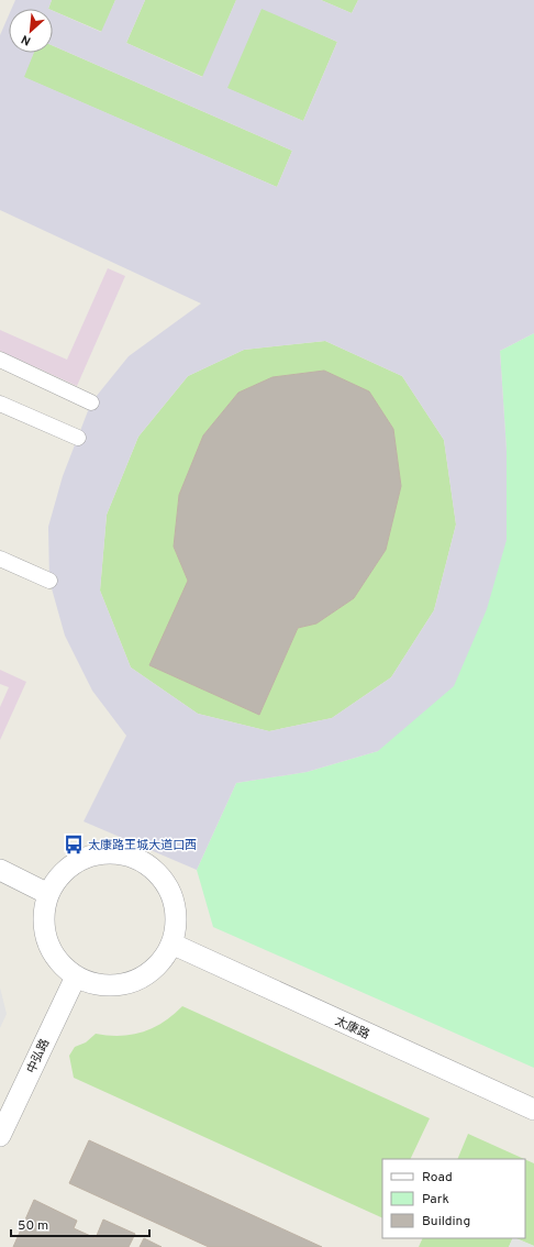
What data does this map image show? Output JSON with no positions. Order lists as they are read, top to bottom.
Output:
{
  "streets": {
    "street": ["太康路", "中弘路"]
  },
  "crossings": [
    ["太康路", "中弘路"]
  ],
  "places": {
    "bus stop": ["太康路王城大道口西"]
  },
  "legend": ["Road", "Park", "Building"],
  "scale_bar": "50 m",
  "north": "bottom left"
}
